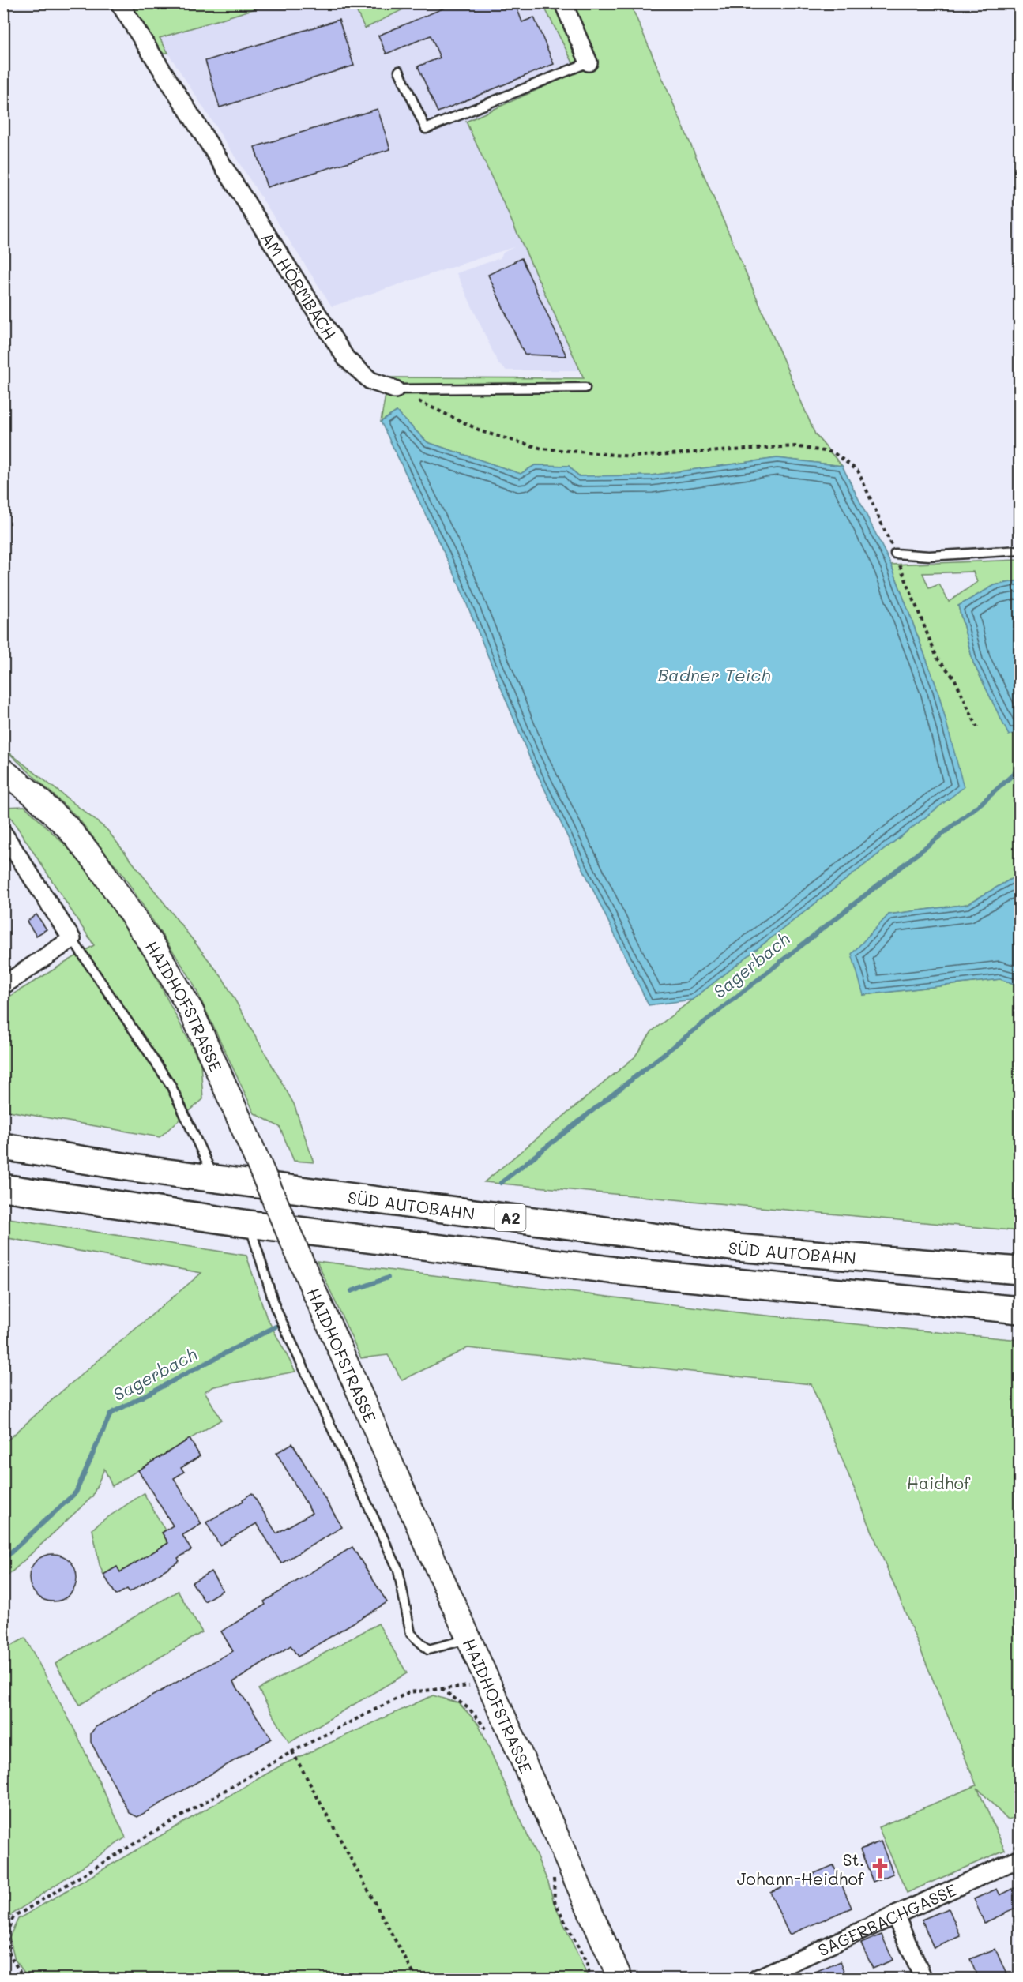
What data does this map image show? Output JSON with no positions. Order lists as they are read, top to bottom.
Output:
{
  "streets": {
    "highway": ["SÜD AUTOBAHN", "A2"],
    "street": ["AM HÖRMBACH", "HAIDHOFSTRASSE", "SAGERBACHGASSE"]
  },
  "water": ["Badner Teich", "Sagerbach"],
  "parks": ["Haidhof"],
  "places": {
    "church": ["St. Johann-Heidhof"]
  }
}
